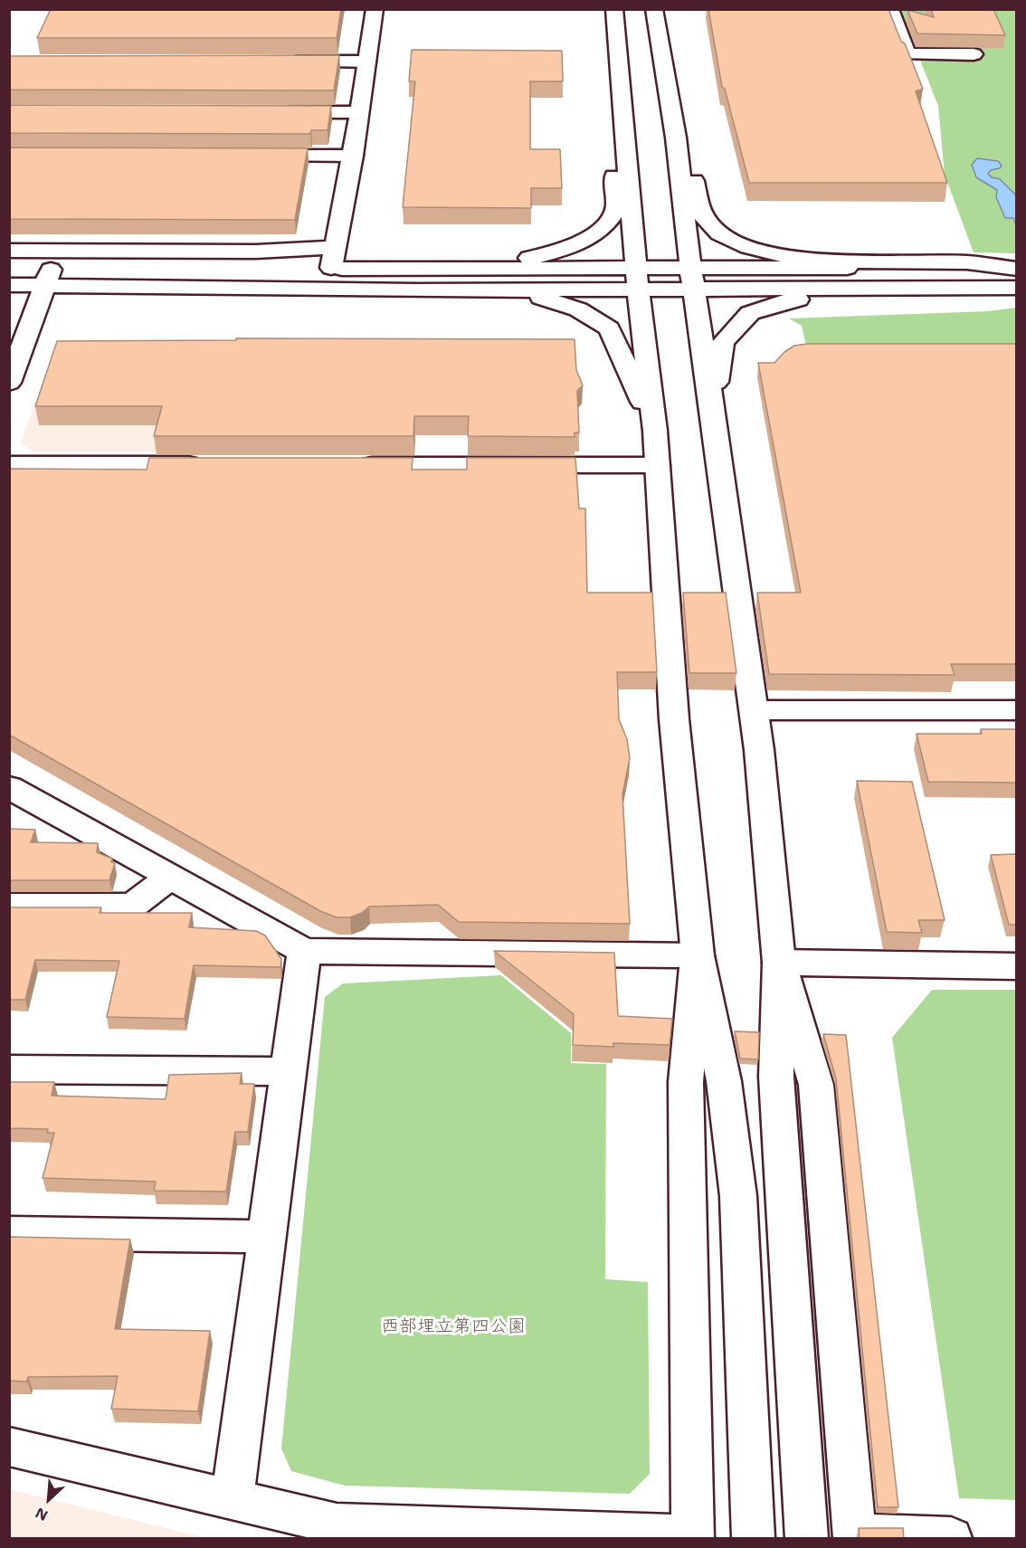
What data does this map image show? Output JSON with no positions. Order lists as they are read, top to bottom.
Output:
{
  "parks": ["西部埋立第四公園"],
  "north": "bottom left"
}
